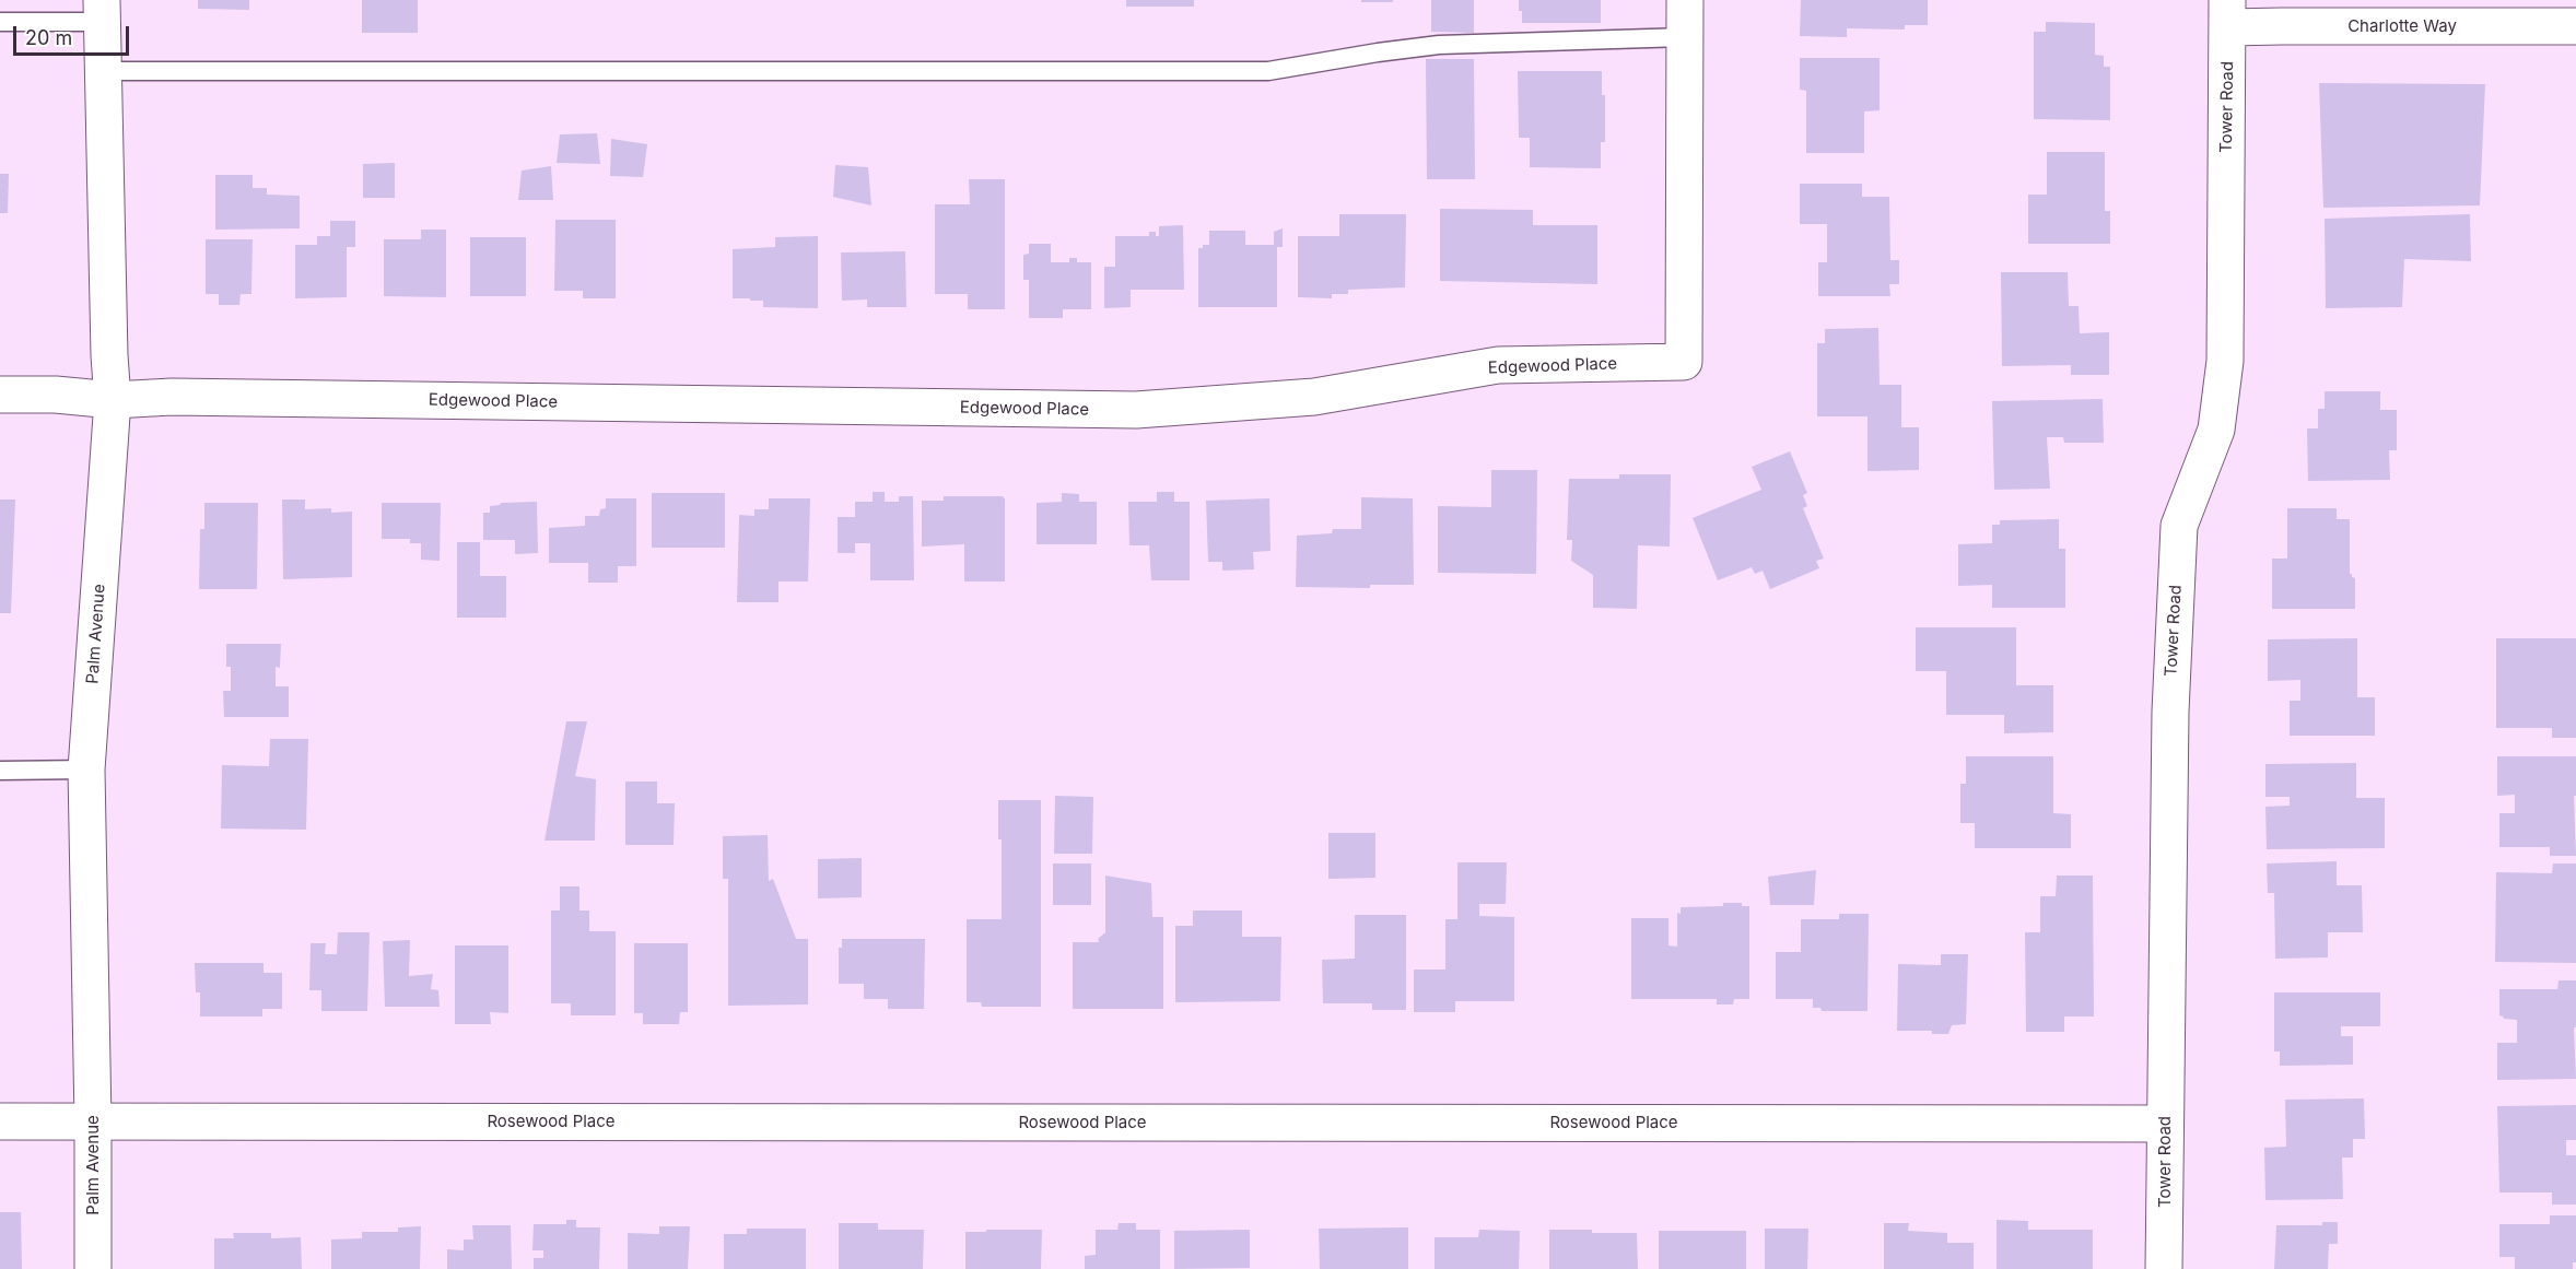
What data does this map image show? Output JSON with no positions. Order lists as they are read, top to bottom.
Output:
{
  "streets": {
    "street": [
      "Charlotte Way",
      "Tower Road",
      "Edgewood Place",
      "Palm Avenue",
      "Rosewood Place"
    ]
  },
  "crossings": [
    ["Charlotte Way", "Tower Road"],
    ["Tower Road", "Rosewood Place"],
    ["Edgewood Place", "Palm Avenue"],
    ["Palm Avenue", "Rosewood Place"]
  ],
  "scale_bar": "20 m"
}
